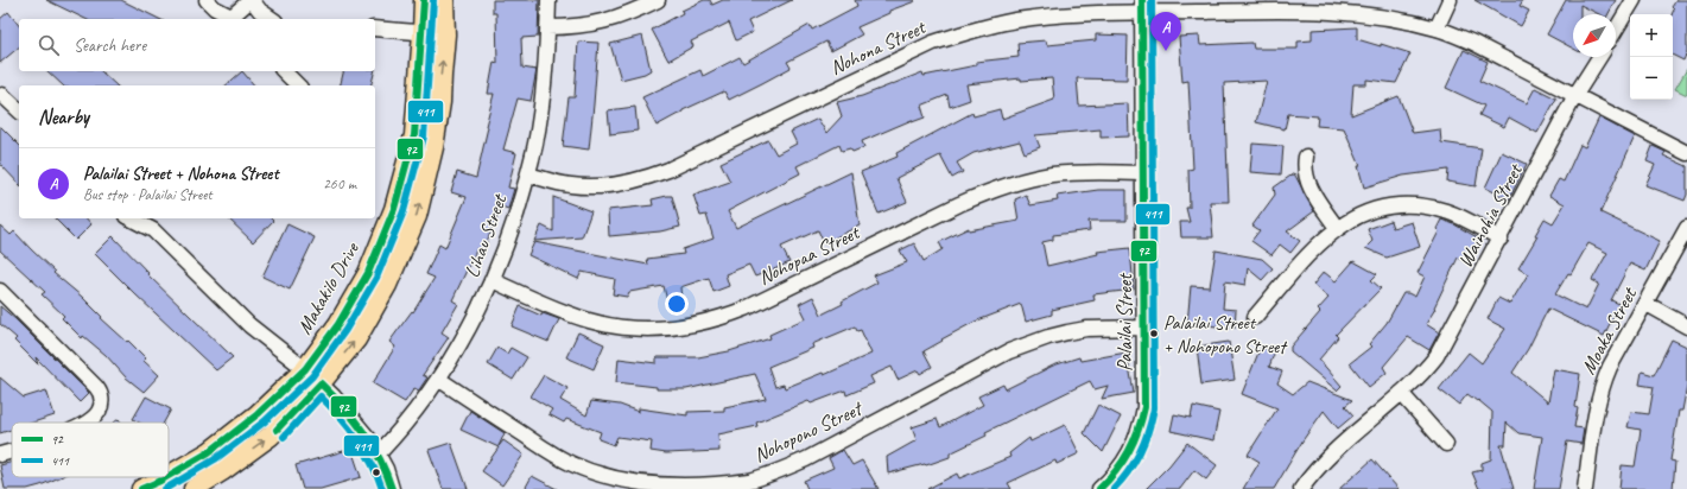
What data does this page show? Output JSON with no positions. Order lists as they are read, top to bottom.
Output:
{
  "streets": {
    "main road": ["Makakilo Drive"],
    "street": [
      "Nohona Street",
      "Wainohia Street",
      "Lihau Street",
      "Nohopaa Street",
      "Palailai Street",
      "Moaka Street",
      "Nohopono Street"
    ]
  },
  "crossings": [
    ["Nohona Street", "Wainohia Street"],
    ["Nohona Street", "Lihau Street"],
    ["Nohona Street", "Palailai Street"],
    ["Lihau Street", "Nohopaa Street"],
    ["Lihau Street", "Nohopono Street"],
    ["Nohopaa Street", "Palailai Street"],
    ["Palailai Street", "Nohopono Street"]
  ],
  "places": ["Palailai Street + Nohopono Street"],
  "lines": ["transit line 92", "transit line 411"],
  "legend": ["92", "411"],
  "north": "bottom left",
  "page": {
    "pins": "A",
    "map_buttons": ["+", "−"],
    "search": "Search here",
    "heading": "Nearby",
    "list": [
      {
        "mark": "A",
        "name": "Palailai Street + Nohona Street",
        "note": "Bus stop · Palailai Street",
        "value": "260 m"
      }
    ]
  }
}
